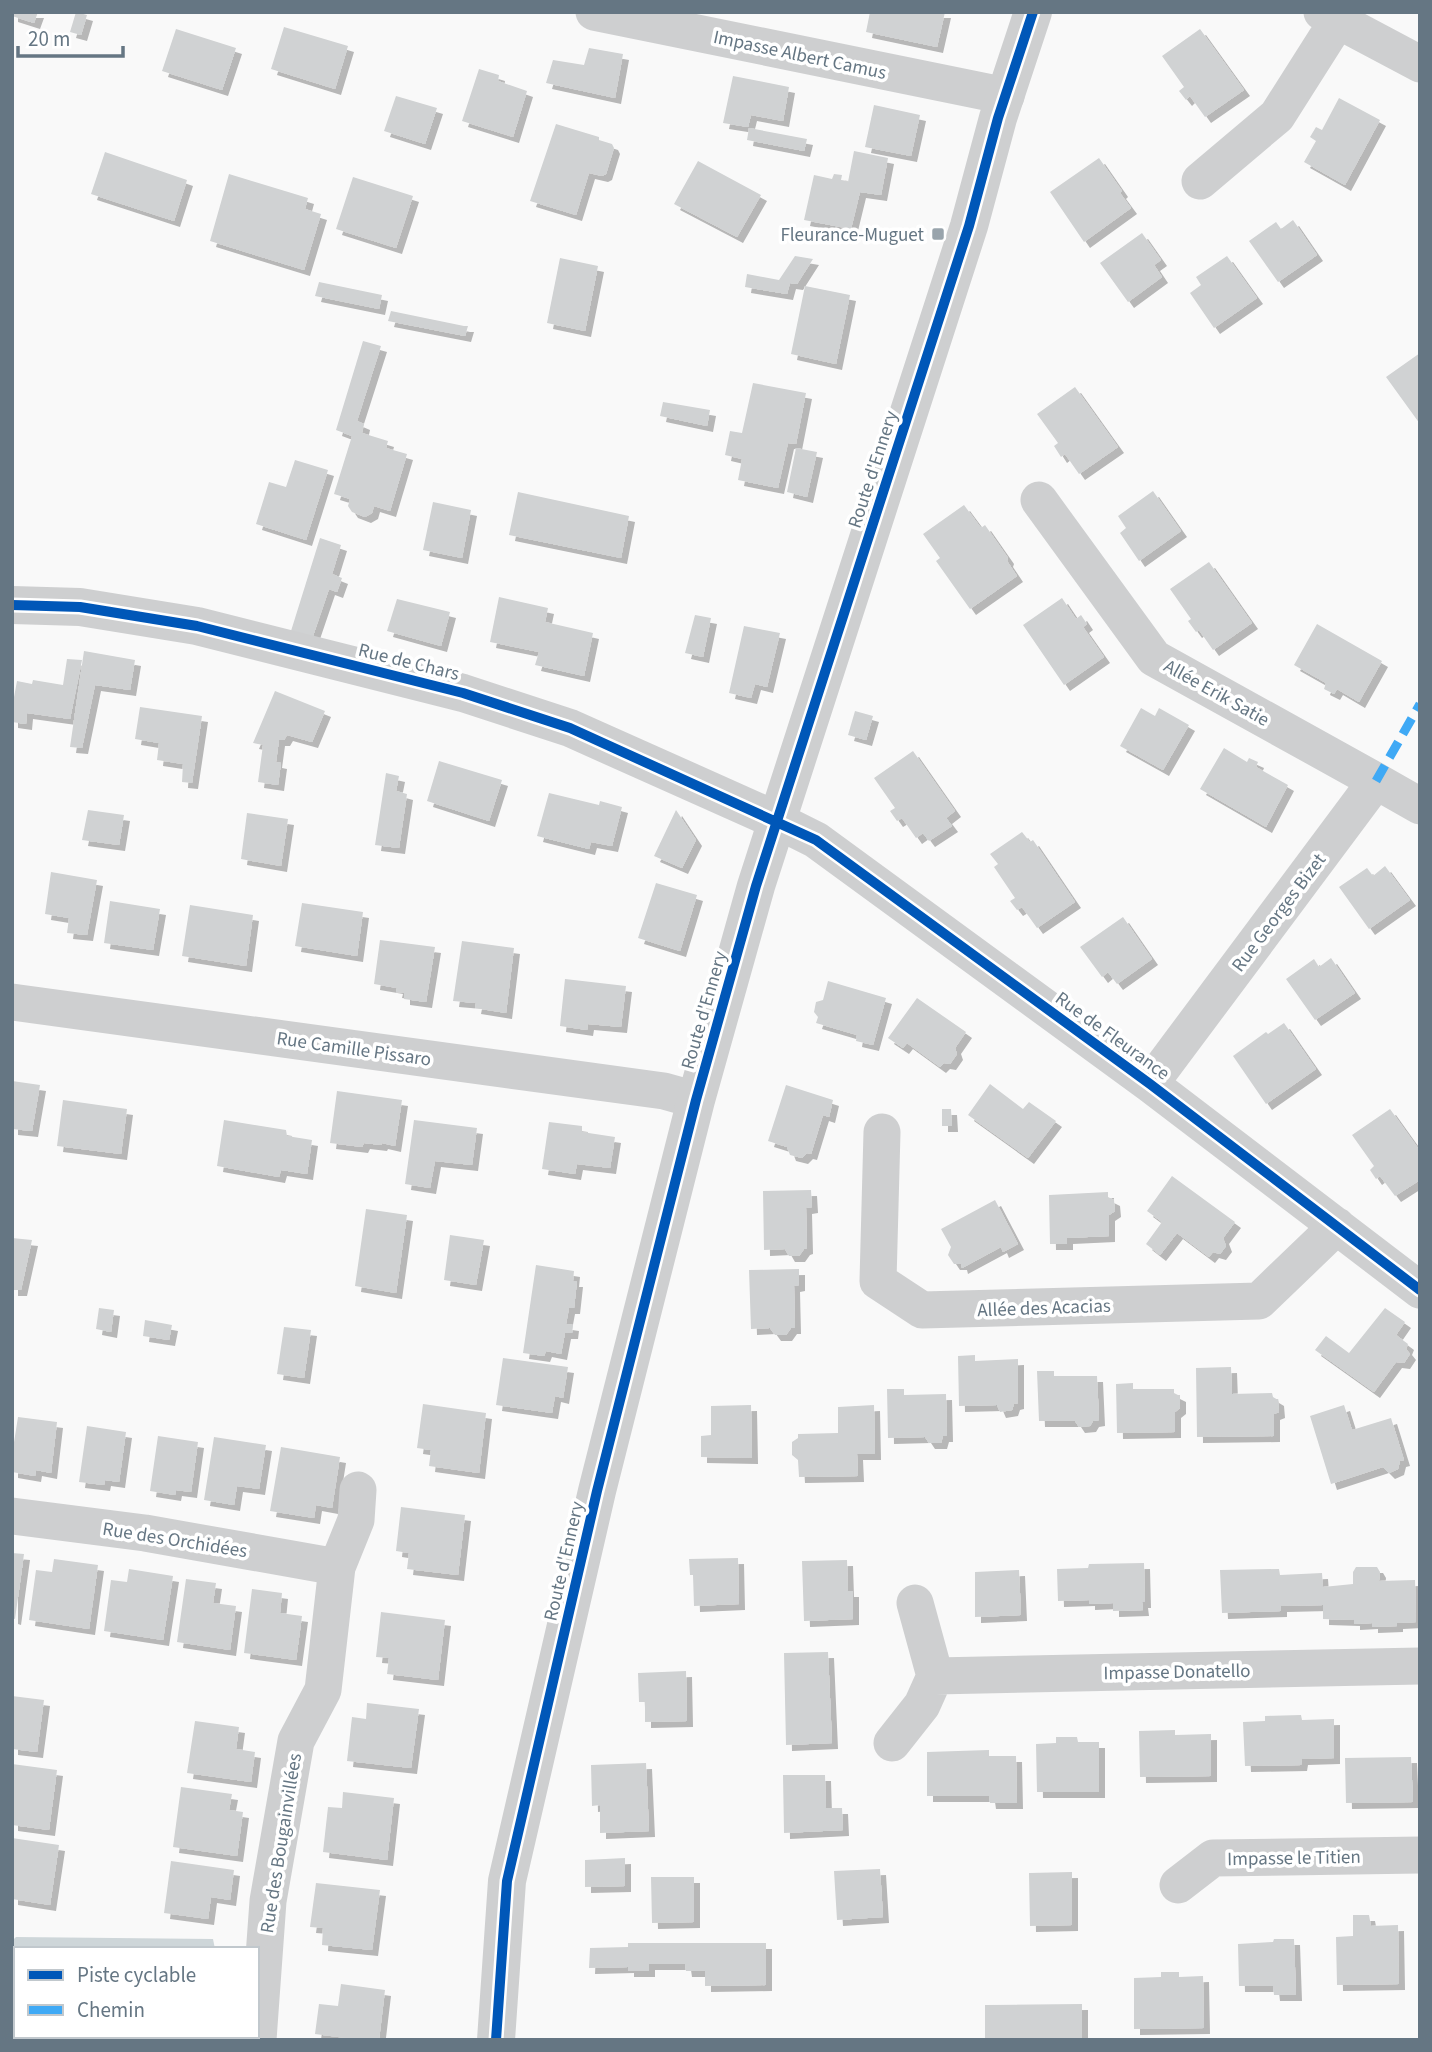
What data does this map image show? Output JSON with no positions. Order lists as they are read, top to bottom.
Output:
{
  "streets": {
    "street": [
      "Impasse Albert Camus",
      "Route d'Ennery",
      "Rue de Chars",
      "Allée Erik Satie",
      "Rue Georges Bizet",
      "Rue de Fleurance",
      "Rue Camille Pissaro",
      "Allée des Acacias",
      "Rue des Orchidées",
      "Impasse Donatello",
      "Rue des Bougainvillées",
      "Impasse le Titien"
    ]
  },
  "crossings": [
    ["Impasse Albert Camus", "Route d'Ennery"],
    ["Route d'Ennery", "Rue de Chars"],
    ["Route d'Ennery", "Rue de Fleurance"],
    ["Route d'Ennery", "Rue Camille Pissaro"],
    ["Rue de Chars", "Rue de Fleurance"],
    ["Allée Erik Satie", "Rue Georges Bizet"],
    ["Rue Georges Bizet", "Rue de Fleurance"],
    ["Rue de Fleurance", "Allée des Acacias"],
    ["Rue des Orchidées", "Rue des Bougainvillées"]
  ],
  "places": {
    "transit": ["Fleurance-Muguet"]
  },
  "legend": ["Piste cyclable", "Chemin"],
  "scale_bar": "20 m"
}
